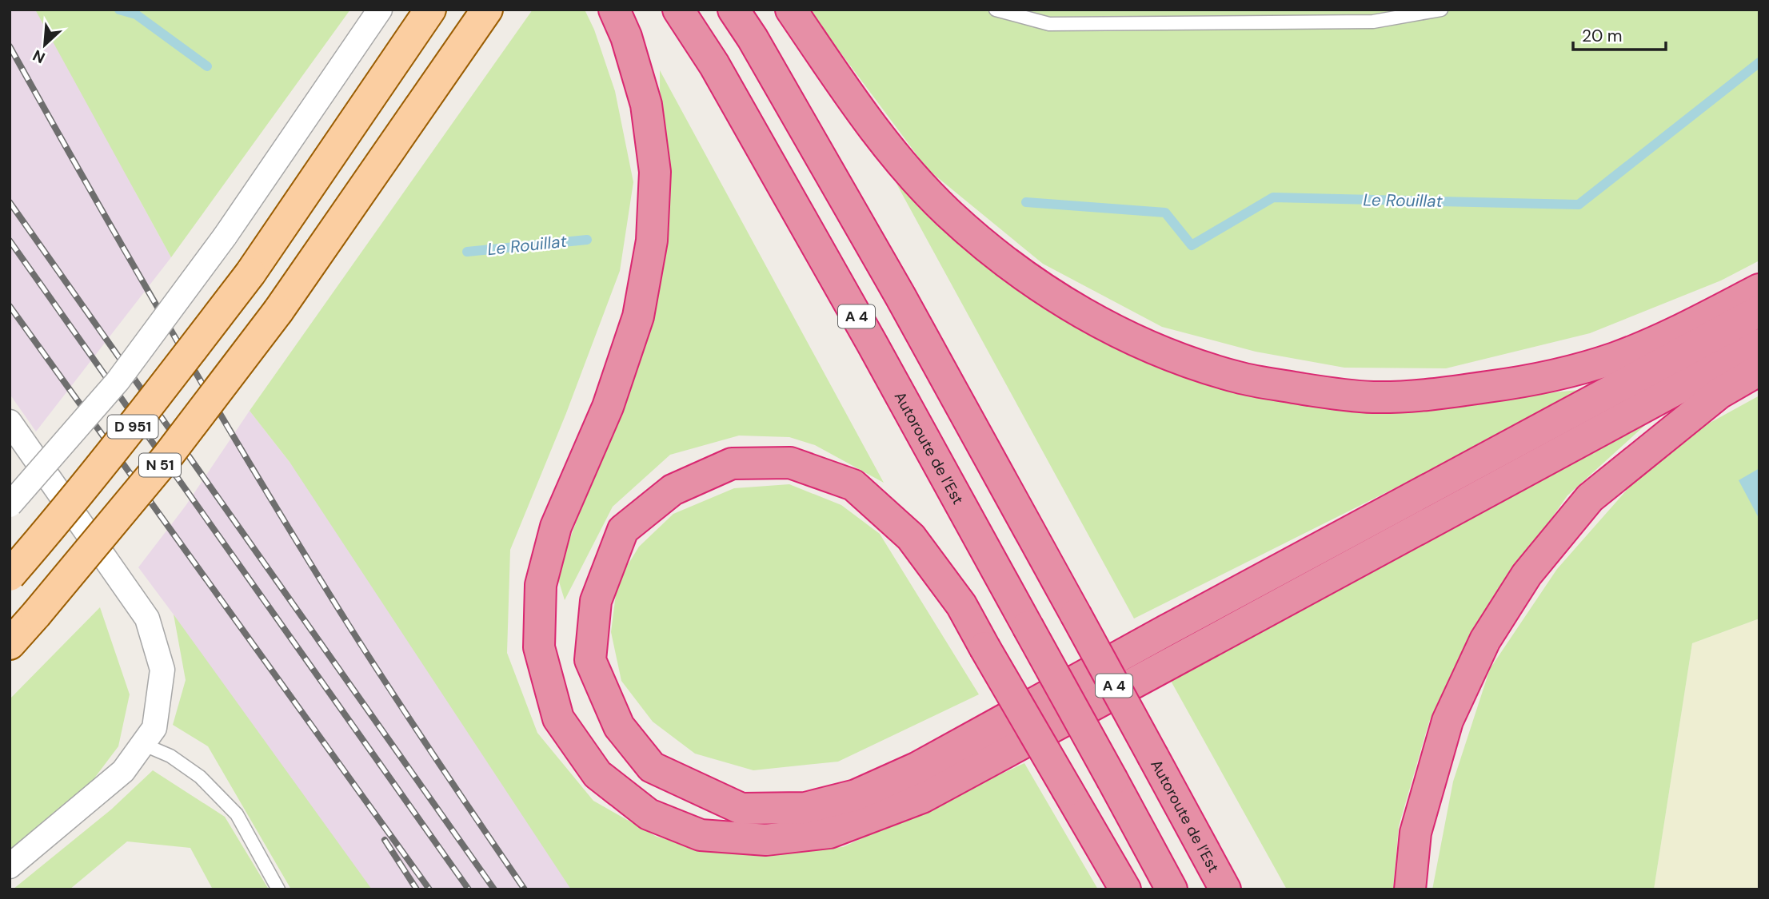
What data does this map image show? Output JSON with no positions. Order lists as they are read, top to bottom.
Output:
{
  "streets": {
    "highway": ["A 4", "Autoroute de l’Est"],
    "main road": ["D 951", "N 51"]
  },
  "water": ["Le Rouillat"],
  "scale_bar": "20 m",
  "north": "bottom left"
}
